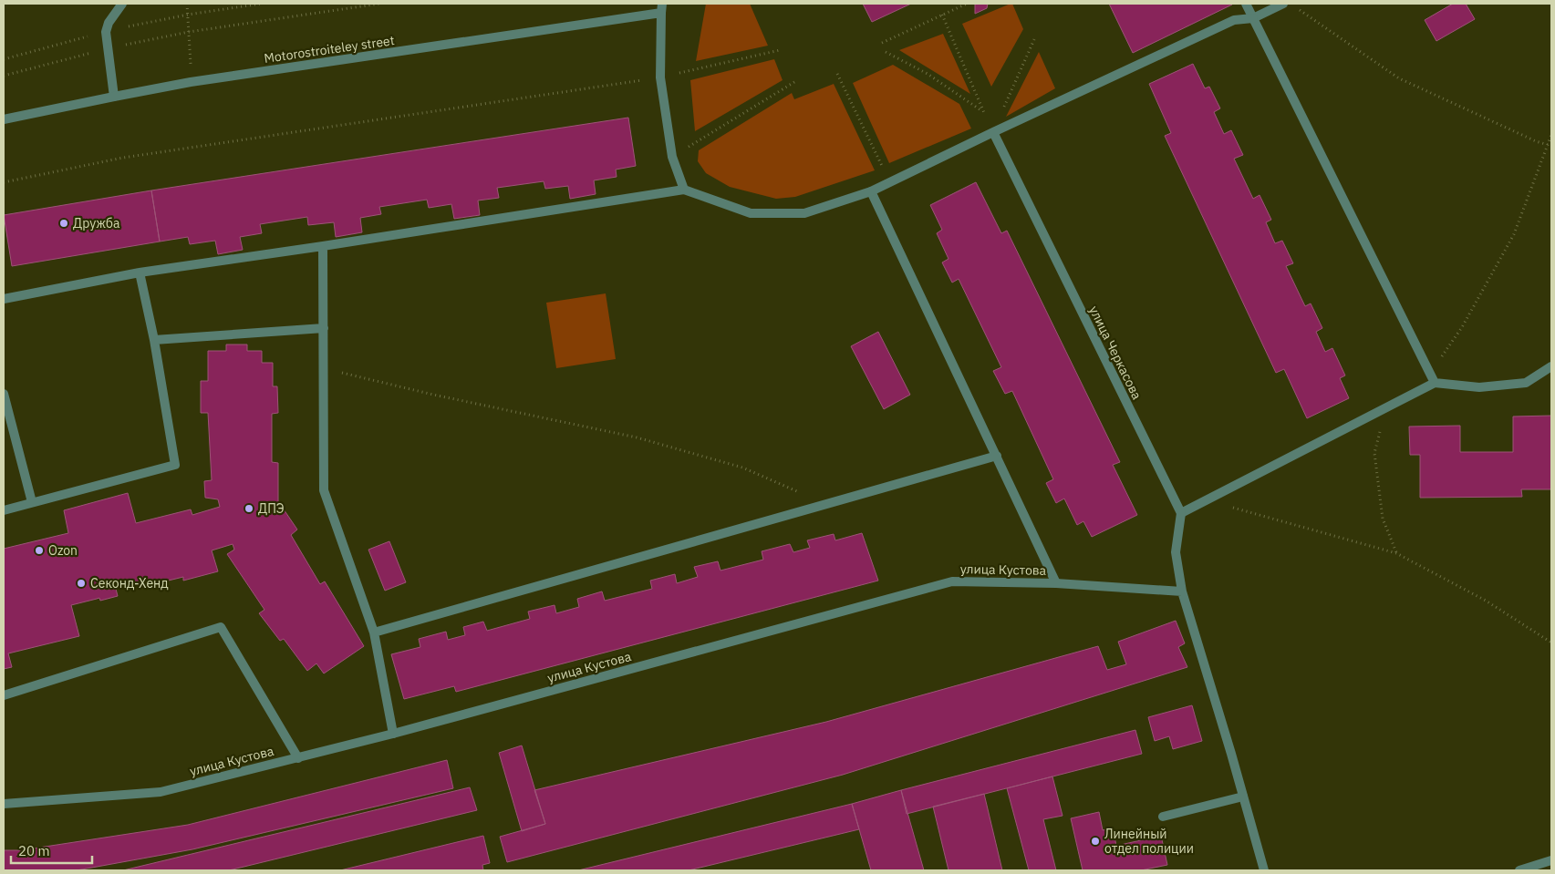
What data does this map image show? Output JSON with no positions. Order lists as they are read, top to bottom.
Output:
{
  "streets": {
    "street": ["Motorostroiteley street", "улица Черкасова", "улица Кустова"]
  },
  "places": [
    "Дружба",
    "ДПЭ",
    "Ozon",
    "Секонд-Хенд",
    "Линейный отдел полиции"
  ],
  "scale_bar": "20 m"
}
